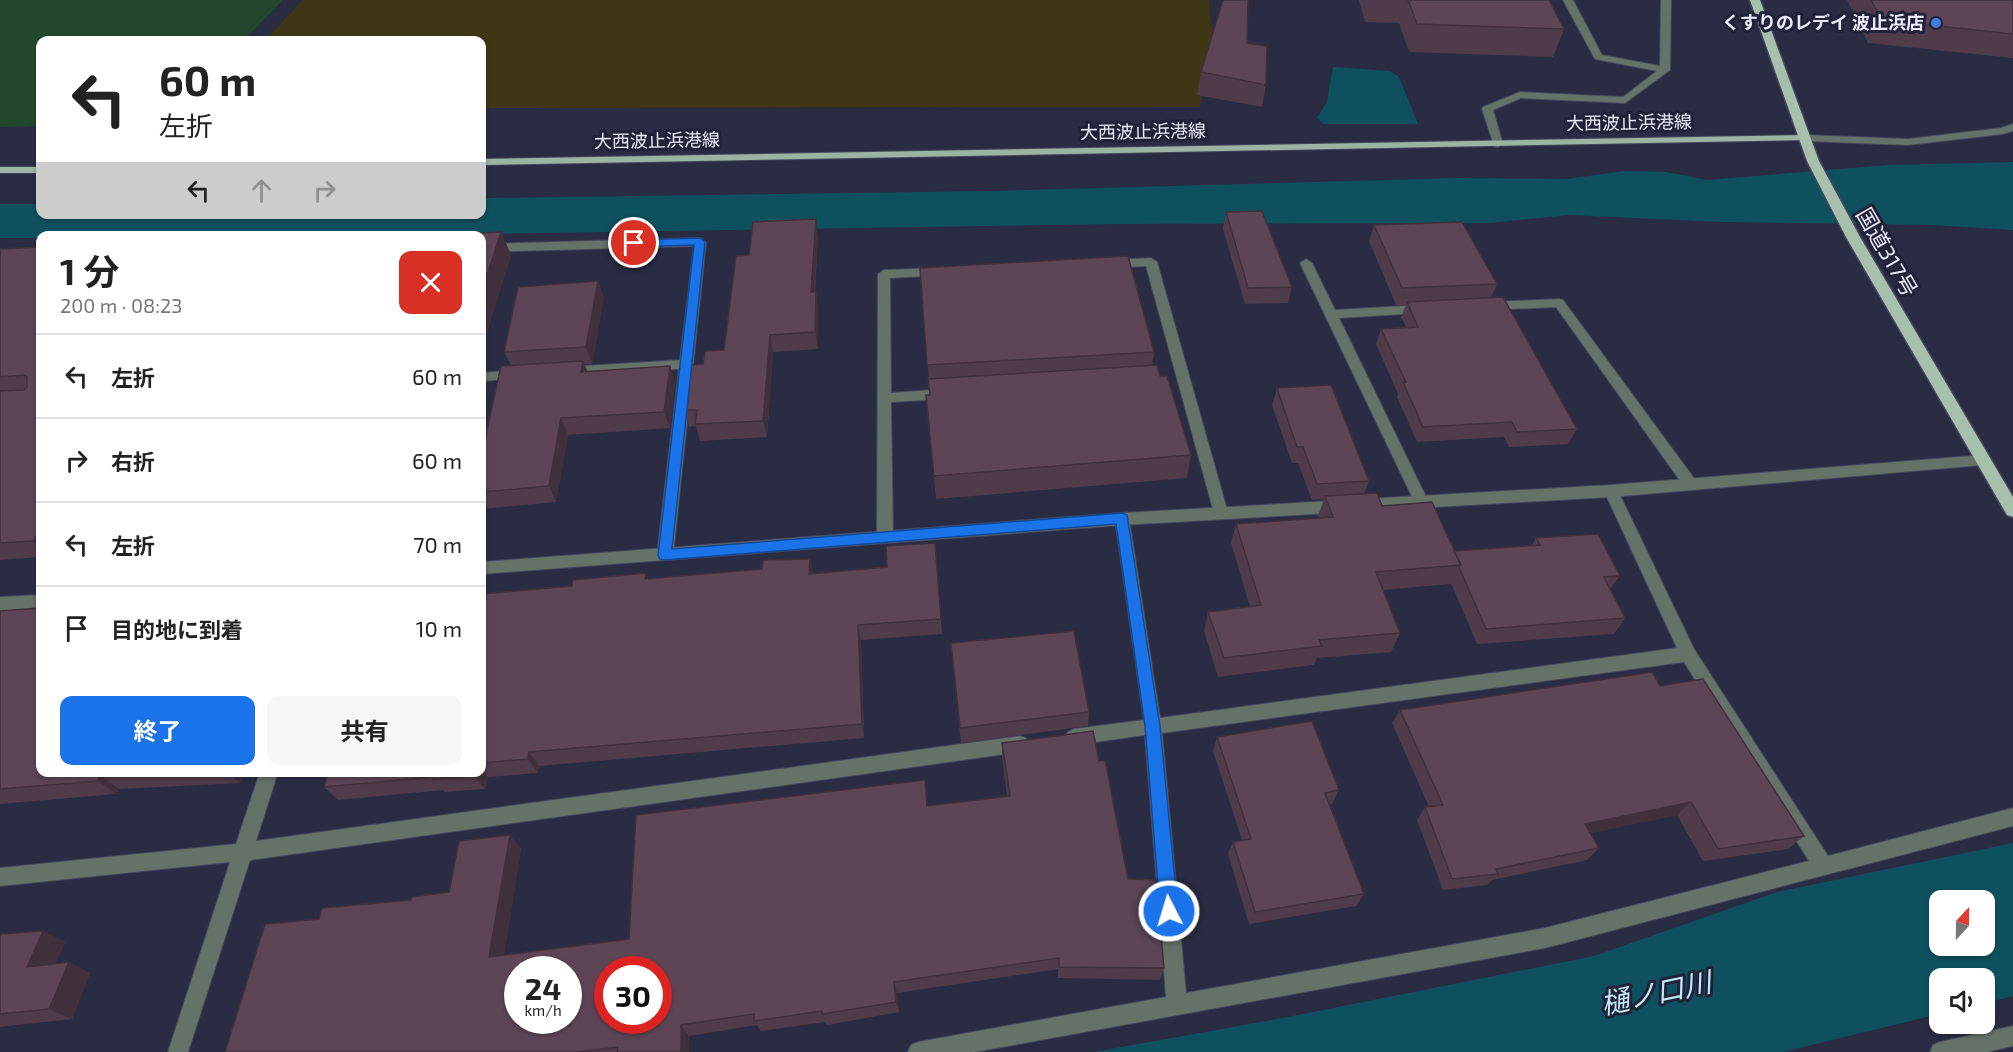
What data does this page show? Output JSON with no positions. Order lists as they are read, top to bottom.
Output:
{
  "streets": {
    "highway": ["国道317号"],
    "main road": ["大西波止浜港線"]
  },
  "crossings": [
    ["大西波止浜港線", "国道317号"]
  ],
  "water": ["樋ノ口川"],
  "places": ["くすりのレデイ 波止浜店"],
  "north": "top",
  "page": {
    "turn": ["60 m", "左折"],
    "heading": ["1 分", "200 m · 08:23"],
    "list": [
      {
        "name": "左折",
        "value": "60 m"
      },
      {
        "name": "右折",
        "value": "60 m"
      },
      {
        "name": "左折",
        "value": "70 m"
      },
      {
        "name": "目的地に到着",
        "value": "10 m"
      }
    ],
    "buttons": ["終了", "共有"],
    "speed": "24 km/h",
    "limit": "30"
  }
}
